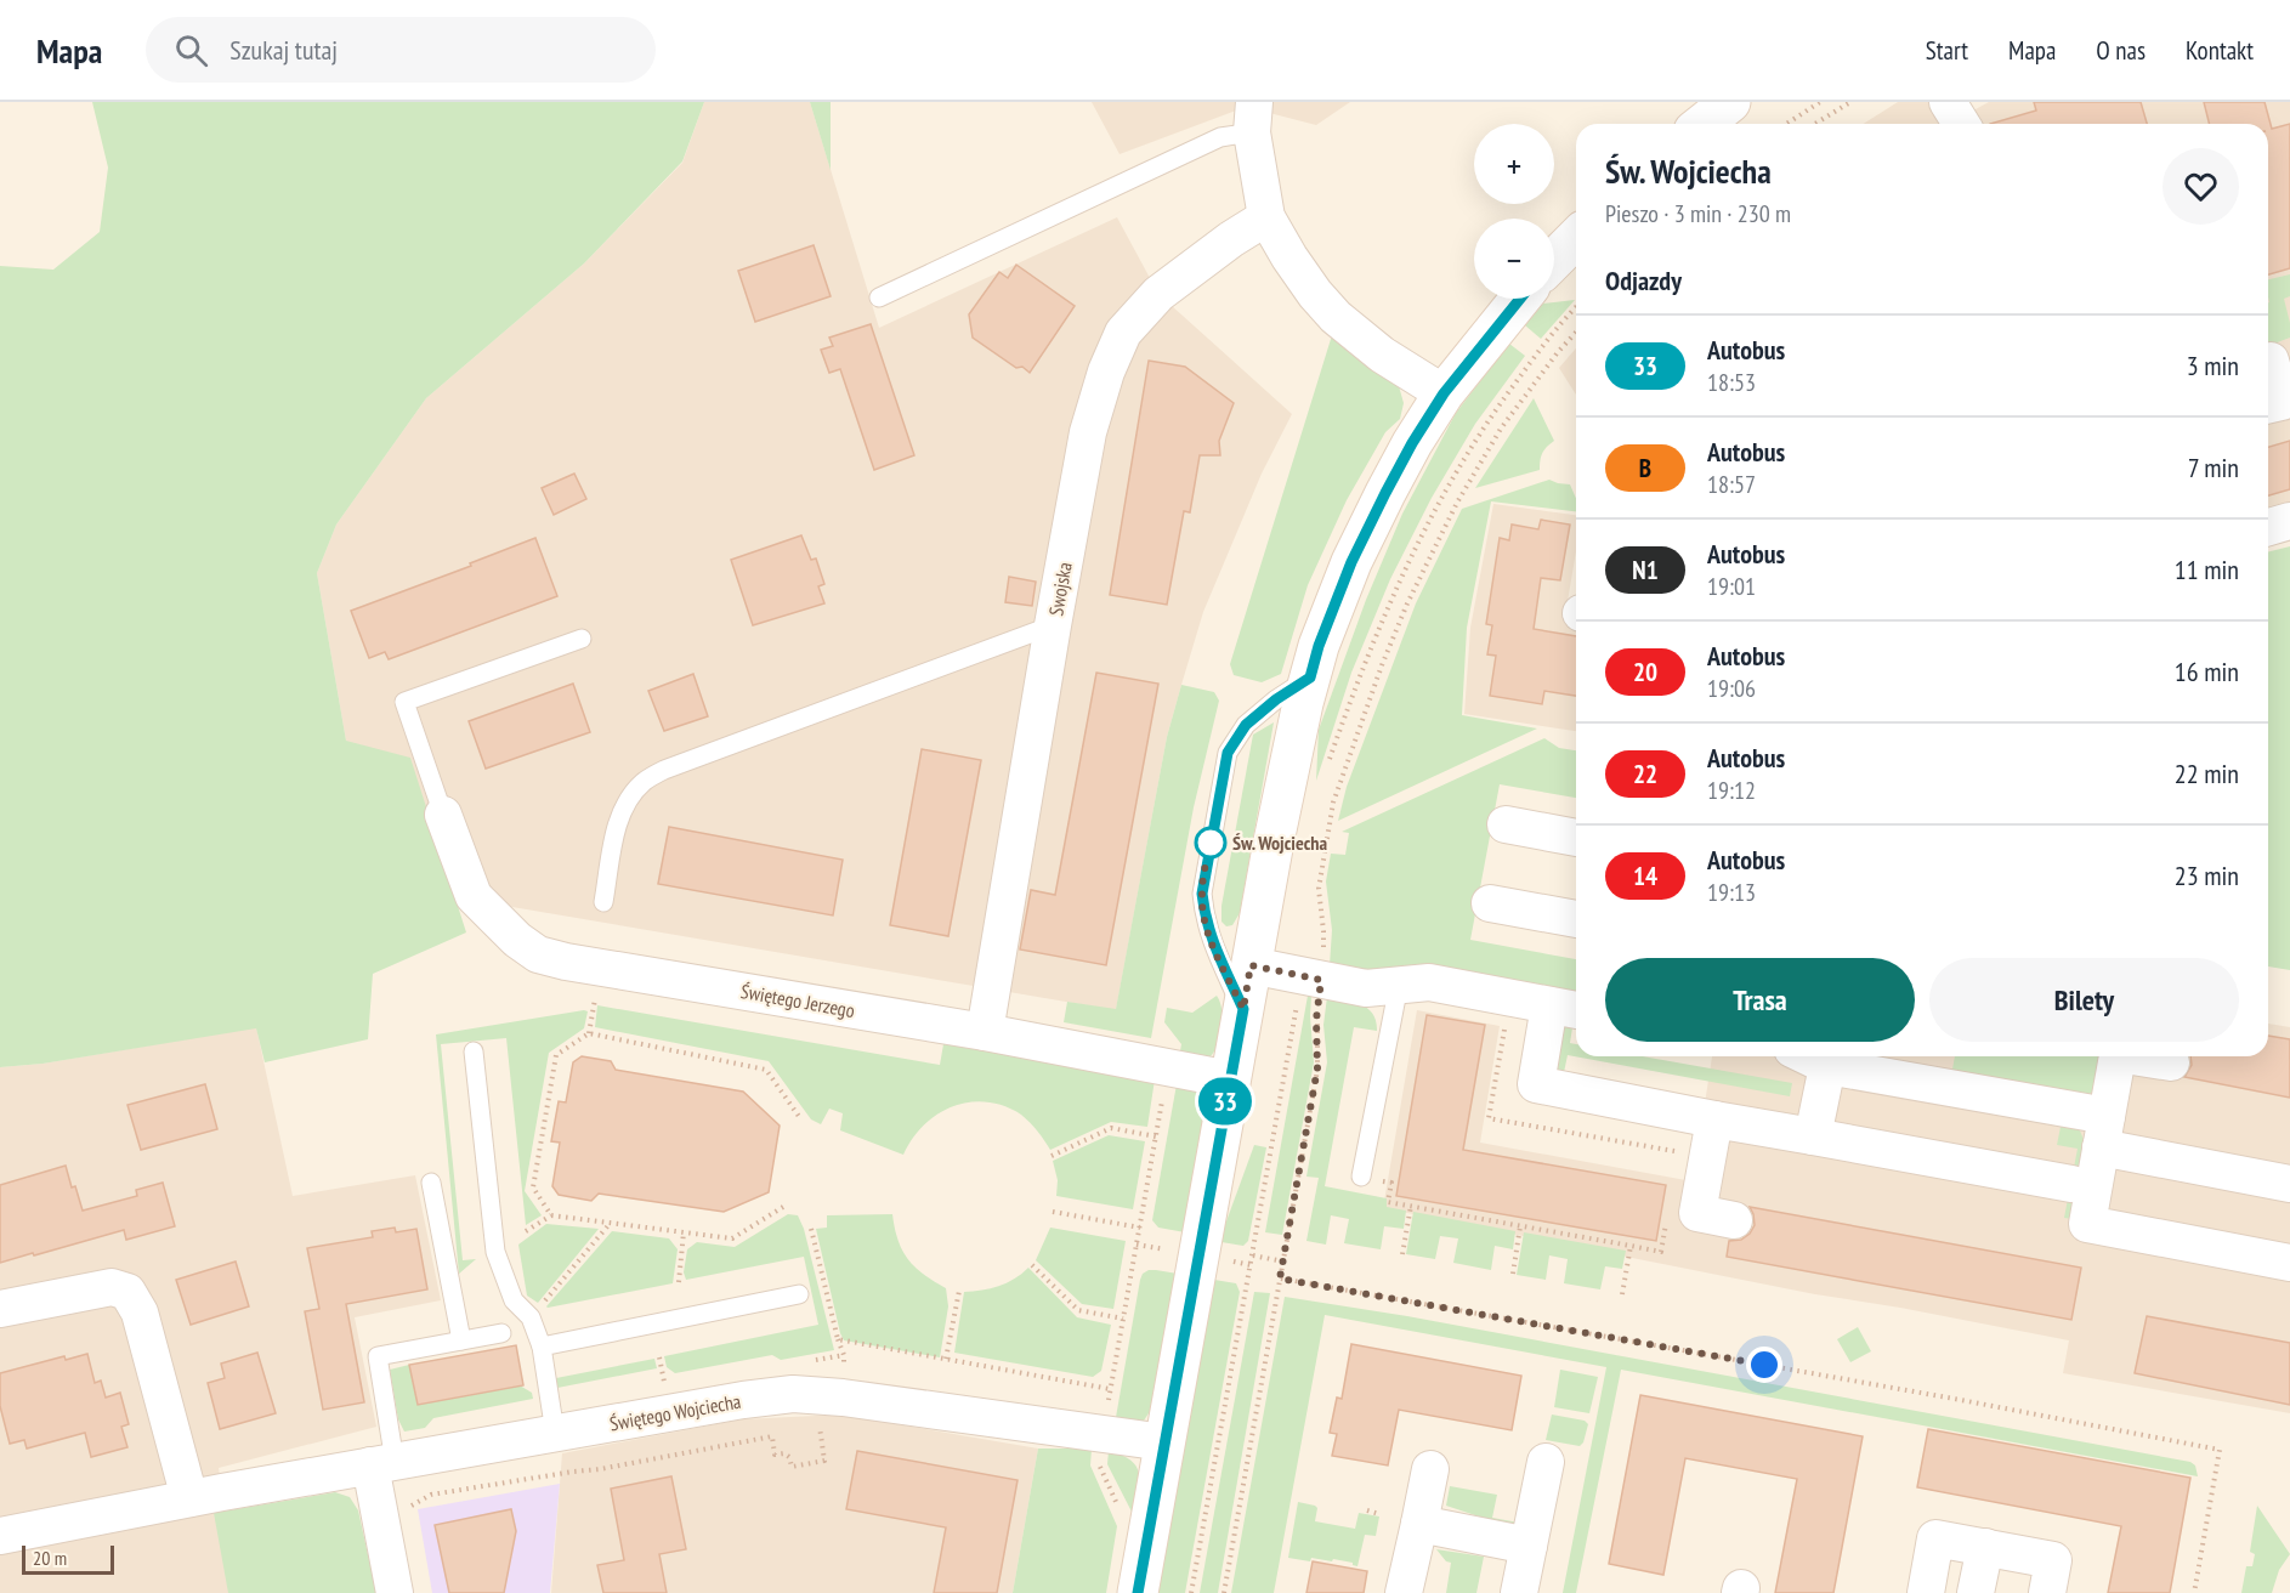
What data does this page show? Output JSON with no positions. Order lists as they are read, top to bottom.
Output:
{
  "streets": {
    "street": ["Swojska", "Świętego Jerzego", "Świętego Wojciecha"]
  },
  "crossings": [
    ["Swojska", "Świętego Jerzego"]
  ],
  "places": ["Św. Wojciecha"],
  "lines": ["bus line 33"],
  "scale_bar": "20 m",
  "page": {
    "header": "Mapa",
    "search": "Szukaj tutaj",
    "nav": [
      "Start",
      "Mapa",
      "O nas",
      "Kontakt"
    ],
    "on_map": "33",
    "map_buttons": ["+", "−"],
    "heading": [
      ["Św. Wojciecha", "Pieszo · 3 min · 230 m"],
      "Odjazdy"
    ],
    "list": [
      {
        "mark": "33",
        "name": "Autobus",
        "note": "18:53",
        "value": "3 min"
      },
      {
        "mark": "B",
        "name": "Autobus",
        "note": "18:57",
        "value": "7 min"
      },
      {
        "mark": "N1",
        "name": "Autobus",
        "note": "19:01",
        "value": "11 min"
      },
      {
        "mark": "20",
        "name": "Autobus",
        "note": "19:06",
        "value": "16 min"
      },
      {
        "mark": "22",
        "name": "Autobus",
        "note": "19:12",
        "value": "22 min"
      },
      {
        "mark": "14",
        "name": "Autobus",
        "note": "19:13",
        "value": "23 min"
      }
    ],
    "buttons": ["Trasa", "Bilety"],
    "scale": "20 m"
  }
}
